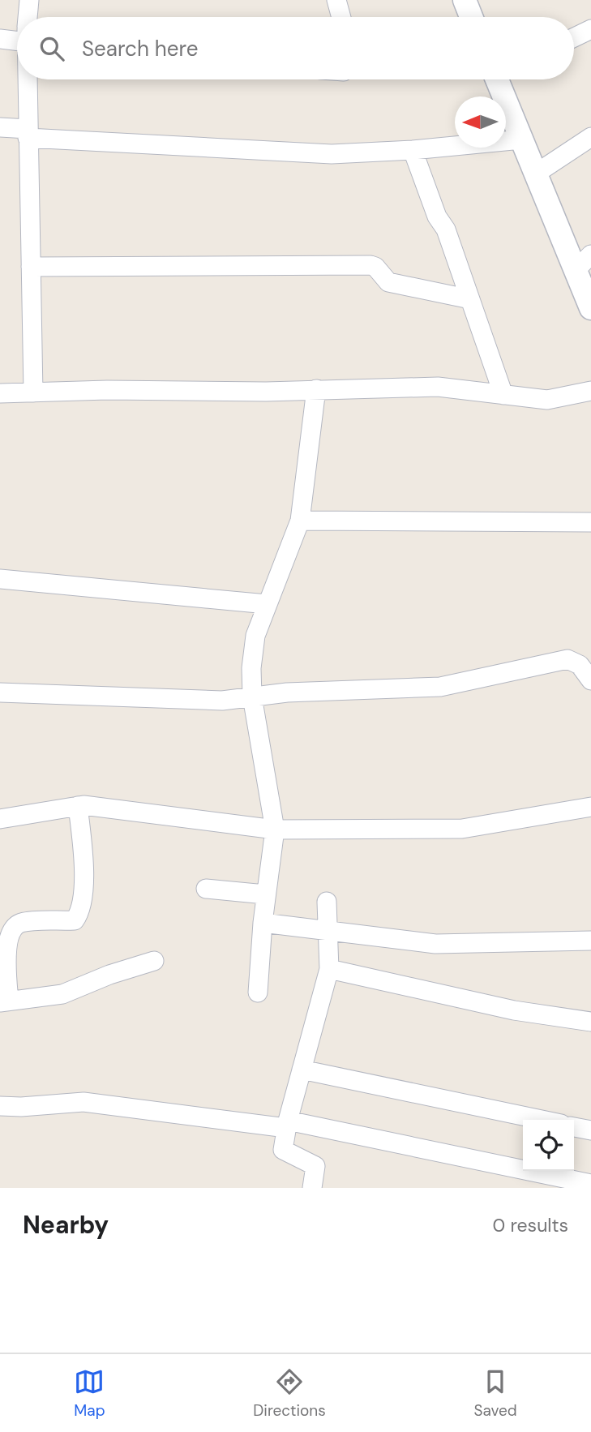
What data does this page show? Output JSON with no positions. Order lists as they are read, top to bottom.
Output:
{
  "north": "left",
  "page": {
    "search": "Search here",
    "heading": ["Nearby", "0 results"],
    "nav": ["Map", "Directions", "Saved"]
  }
}
